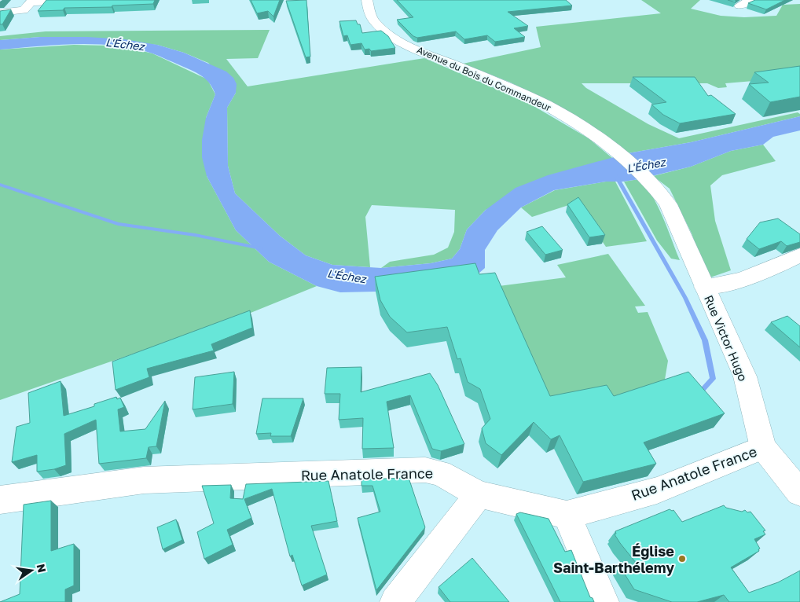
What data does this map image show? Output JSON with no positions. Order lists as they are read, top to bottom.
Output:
{
  "streets": {
    "street": ["Avenue du Bois du Commandeur", "Rue Victor Hugo", "Rue Anatole France"]
  },
  "crossings": [
    ["Avenue du Bois du Commandeur", "Rue Victor Hugo"],
    ["Rue Victor Hugo", "Rue Anatole France"]
  ],
  "water": ["L'Échez"],
  "places": ["Église Saint-Barthélemy"],
  "north": "right"
}
